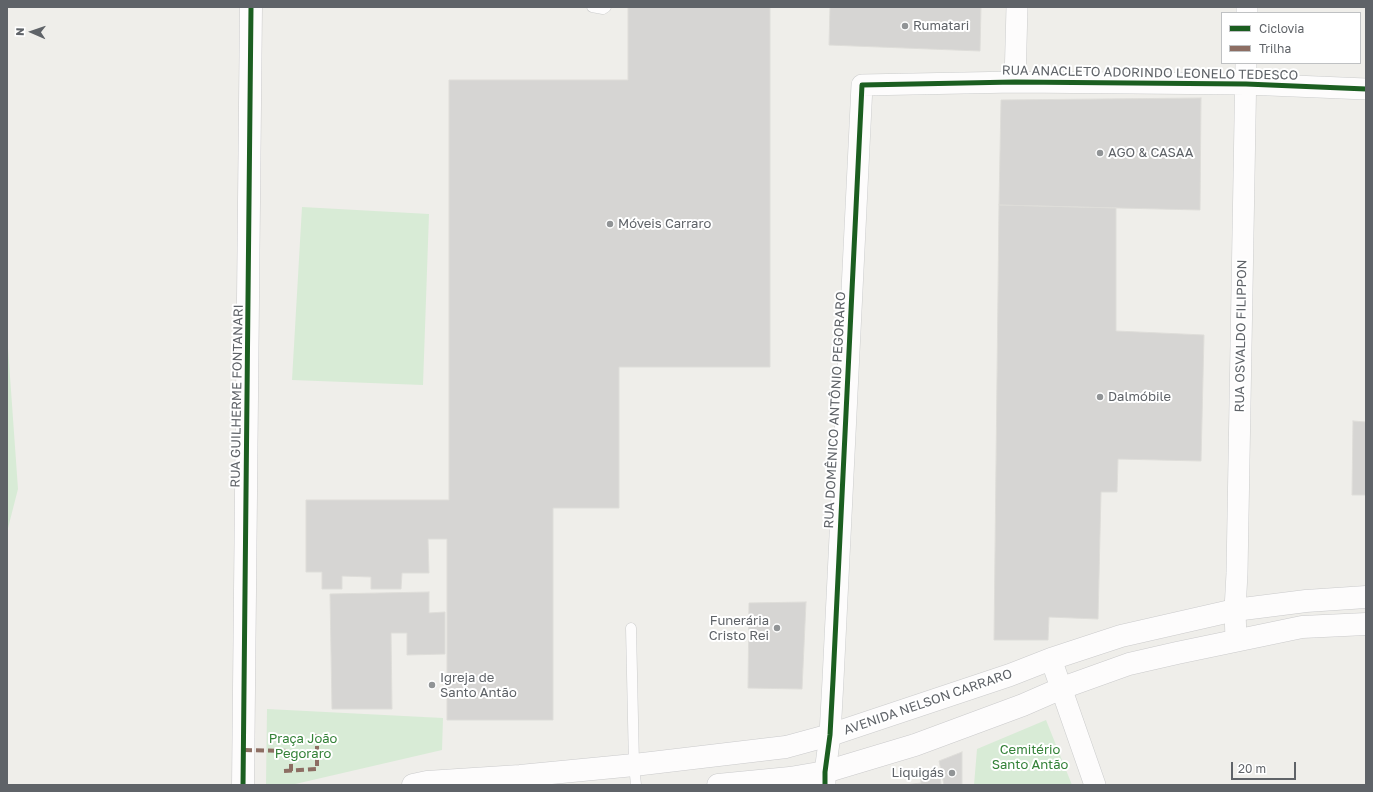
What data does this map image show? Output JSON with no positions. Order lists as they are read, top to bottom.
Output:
{
  "streets": {
    "main road": ["RUA GUILHERME FONTANARI", "AVENIDA NELSON CARRARO"],
    "street": ["RUA ANACLETO ADORINDO LEONELO TEDESCO", "RUA OSVALDO FILIPPON", "RUA DOMÊNICO ANTÔNIO PEGORARO"]
  },
  "crossings": [
    ["RUA ANACLETO ADORINDO LEONELO TEDESCO", "RUA OSVALDO FILIPPON"],
    ["RUA ANACLETO ADORINDO LEONELO TEDESCO", "RUA DOMÊNICO ANTÔNIO PEGORARO"],
    ["RUA OSVALDO FILIPPON", "AVENIDA NELSON CARRARO"],
    ["RUA DOMÊNICO ANTÔNIO PEGORARO", "AVENIDA NELSON CARRARO"]
  ],
  "parks": ["Praça João Pegoraro", "Cemitério Santo Antão"],
  "places": [
    "Rumatari",
    "AGO & CASAA",
    "Móveis Carraro",
    "Dalmóbile",
    "Funerária Cristo Rei",
    "Igreja de Santo Antão",
    "Liquigás"
  ],
  "legend": ["Ciclovia", "Trilha"],
  "scale_bar": "20 m",
  "north": "left"
}
